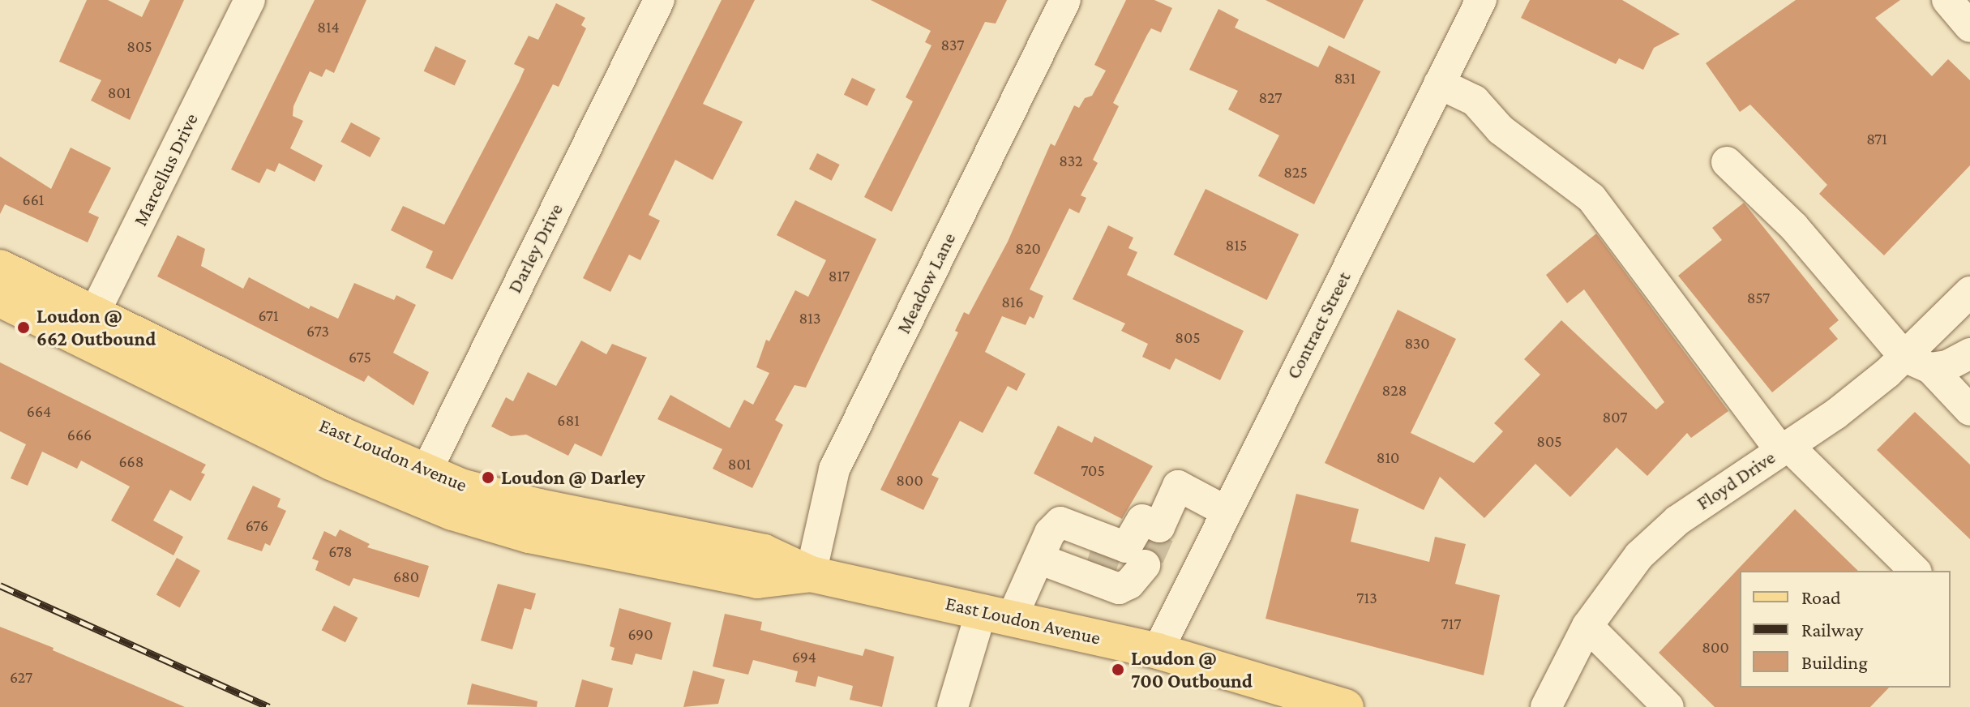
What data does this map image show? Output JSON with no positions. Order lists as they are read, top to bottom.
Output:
{
  "streets": {
    "main road": ["East Loudon Avenue"],
    "street": [
      "Marcellus Drive",
      "Darley Drive",
      "Meadow Lane",
      "Contract Street",
      "Floyd Drive"
    ]
  },
  "crossings": [
    ["Marcellus Drive", "East Loudon Avenue"],
    ["Darley Drive", "East Loudon Avenue"],
    ["Meadow Lane", "East Loudon Avenue"],
    ["Contract Street", "East Loudon Avenue"]
  ],
  "places": ["Loudon @ 662 Outbound", "Loudon @ Darley", "Loudon @ 700 Outbound"],
  "house_numbers": [
    "814",
    "837",
    "805",
    "831",
    "801",
    "827",
    "871",
    "832",
    "825",
    "661",
    "815",
    "820",
    "817",
    "857",
    "816",
    "671",
    "813",
    "673",
    "805",
    "830",
    "675",
    "828",
    "664",
    "807",
    "681",
    "666",
    "805",
    "810",
    "668",
    "801",
    "705",
    "800",
    "676",
    "678",
    "680",
    "713",
    "717",
    "690",
    "800",
    "694",
    "627"
  ],
  "legend": ["Road", "Railway", "Building"]
}
